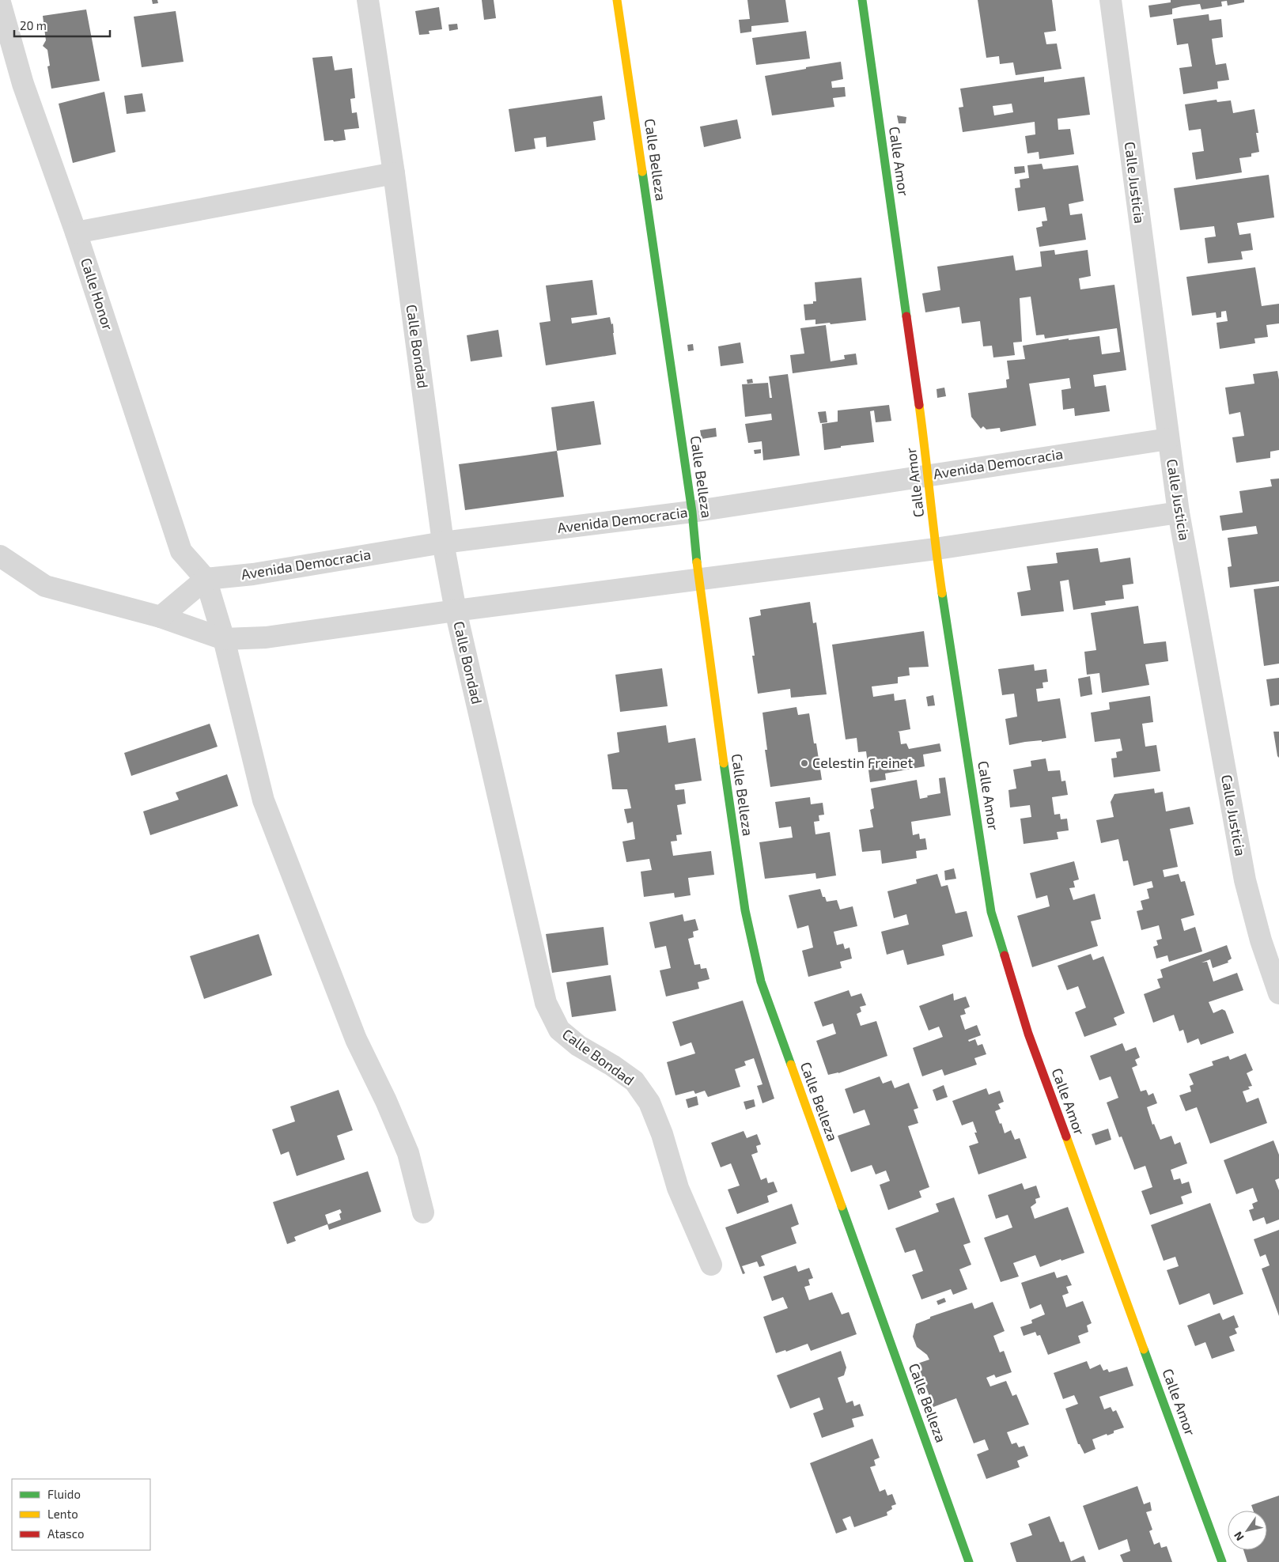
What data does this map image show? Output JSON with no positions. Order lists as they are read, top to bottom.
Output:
{
  "streets": {
    "street": [
      "Calle Belleza",
      "Calle Amor",
      "Calle Justicia",
      "Calle Honor",
      "Calle Bondad",
      "Avenida Democracia"
    ]
  },
  "crossings": [
    ["Calle Belleza", "Avenida Democracia"],
    ["Calle Amor", "Avenida Democracia"],
    ["Calle Justicia", "Avenida Democracia"],
    ["Calle Honor", "Avenida Democracia"],
    ["Calle Bondad", "Avenida Democracia"]
  ],
  "places": ["Celestin Freinet"],
  "legend": ["Fluido", "Lento", "Atasco"],
  "scale_bar": "20 m",
  "north": "bottom left"
}
